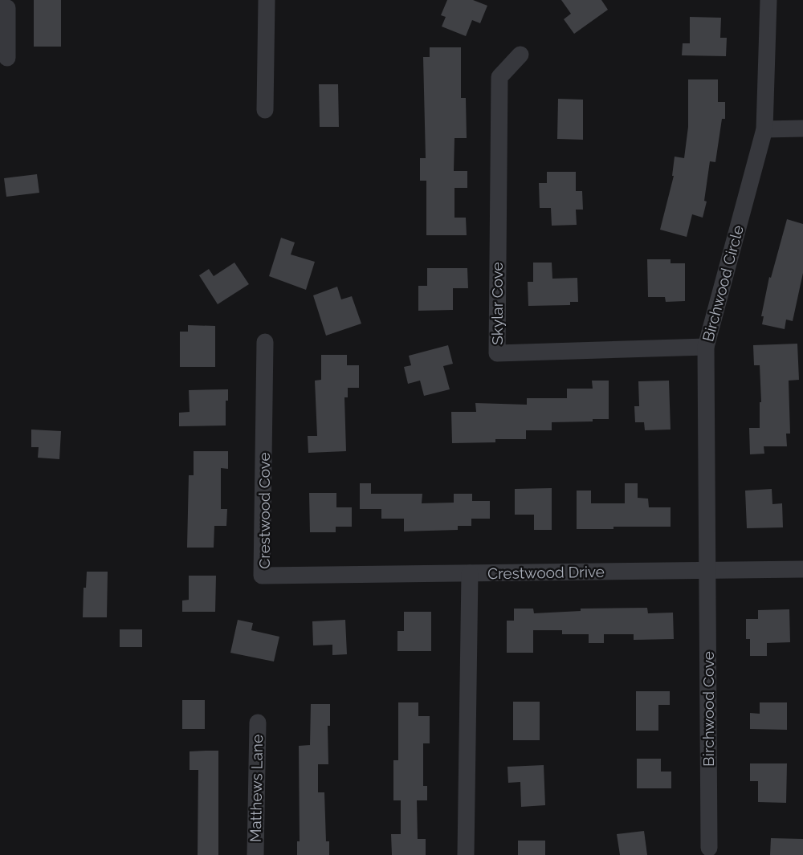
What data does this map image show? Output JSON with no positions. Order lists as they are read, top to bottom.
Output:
{
  "streets": {
    "street": [
      "Birchwood Circle",
      "Skylar Cove",
      "Crestwood Cove",
      "Crestwood Drive",
      "Birchwood Cove",
      "Matthews Lane"
    ]
  },
  "crossings": [
    ["Birchwood Circle", "Skylar Cove"],
    ["Birchwood Circle", "Crestwood Drive"],
    ["Birchwood Circle", "Birchwood Cove"],
    ["Crestwood Cove", "Crestwood Drive"],
    ["Crestwood Drive", "Birchwood Cove"]
  ]
}
